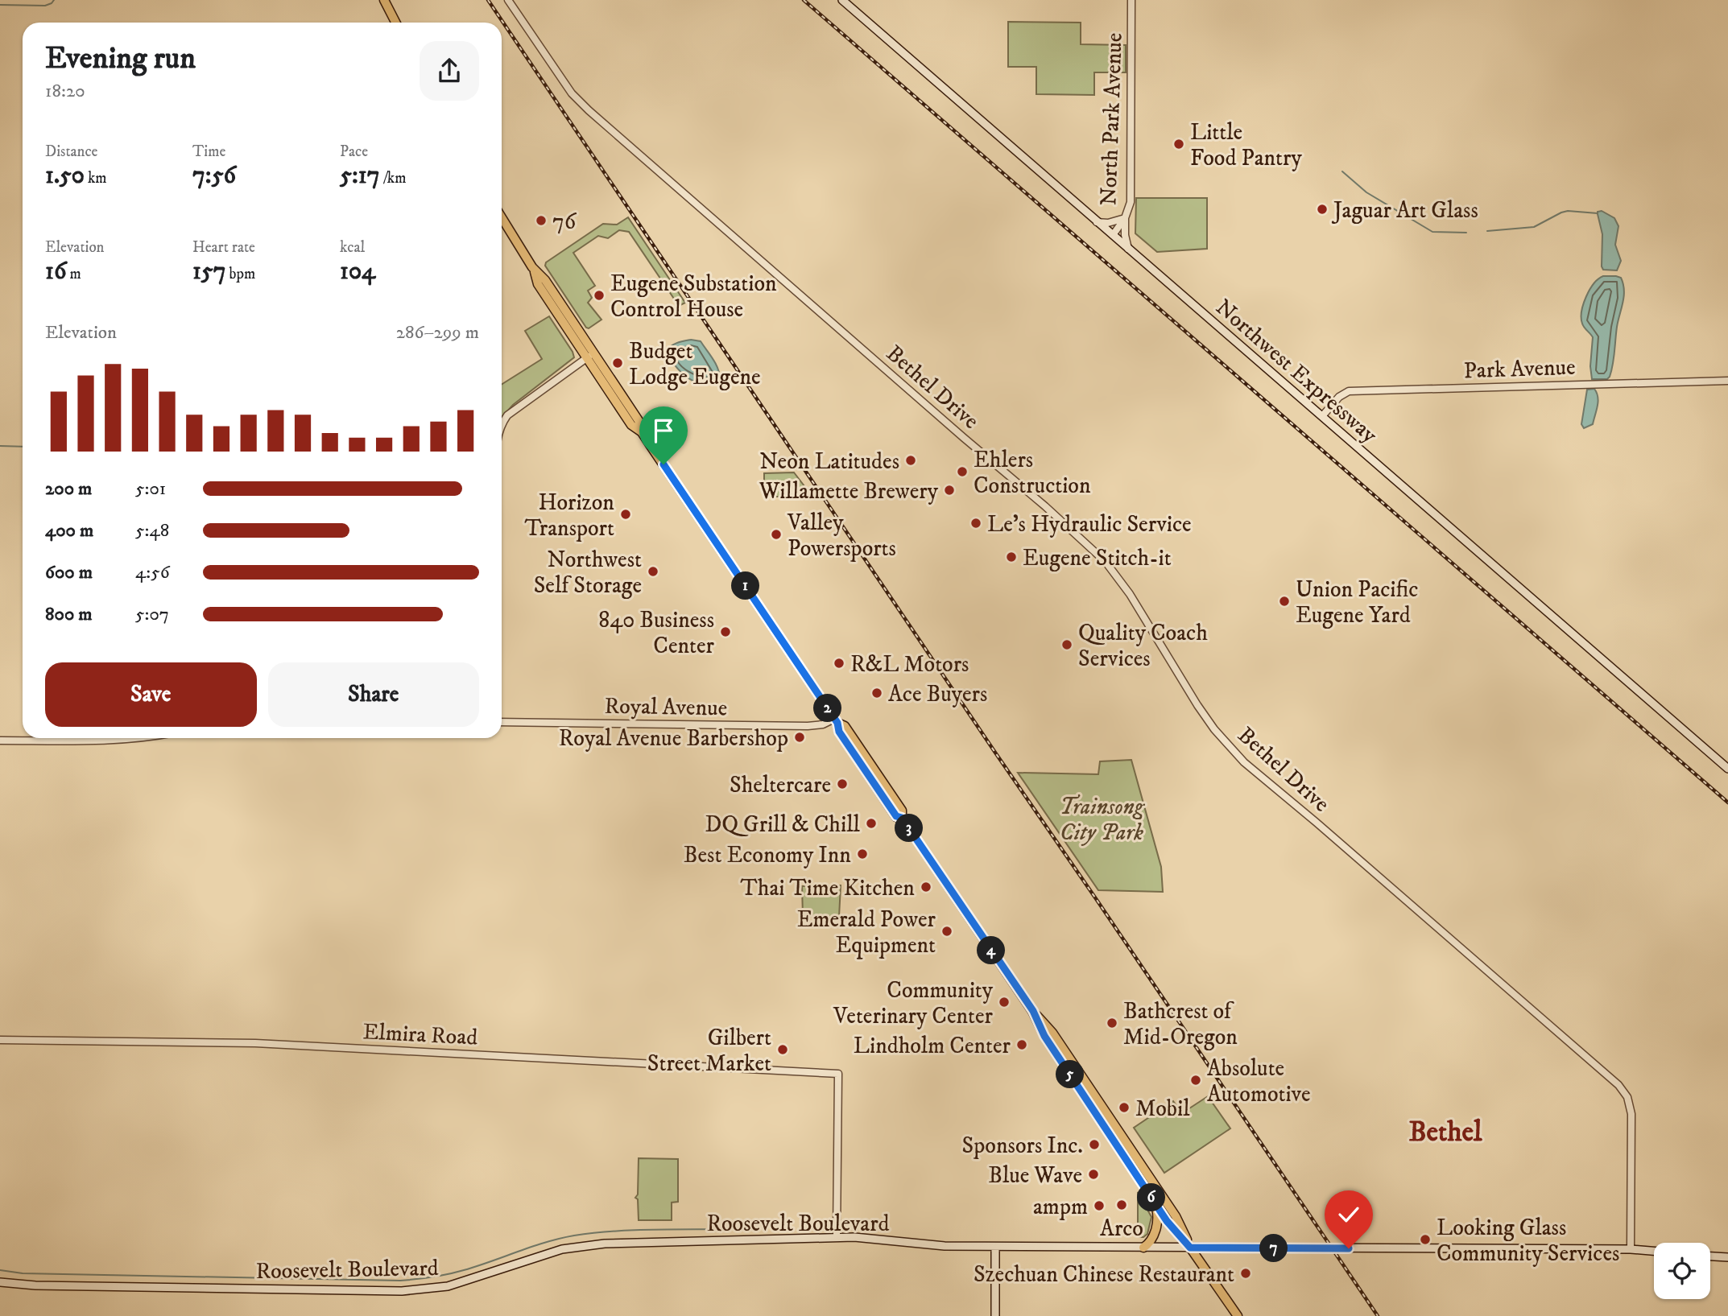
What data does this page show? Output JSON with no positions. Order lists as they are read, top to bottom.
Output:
{
  "streets": {
    "main road": ["Northwest Expressway", "Roosevelt Boulevard"],
    "street": [
      "North Park Avenue",
      "Park Avenue",
      "Bethel Drive",
      "Royal Avenue",
      "Elmira Road"
    ]
  },
  "crossings": [
    ["North Park Avenue", "Northwest Expressway"],
    ["Park Avenue", "Northwest Expressway"],
    ["Bethel Drive", "Roosevelt Boulevard"],
    ["Elmira Road", "Roosevelt Boulevard"]
  ],
  "districts": ["Bethel"],
  "parks": ["Trainsong City Park"],
  "places": [
    "Little Food Pantry",
    "Jaguar Art Glass",
    "76",
    "Eugene Substation Control House",
    "Budget Lodge Eugene",
    "Neon Latitudes",
    "Ehlers Construction",
    "Willamette Brewery",
    "Horizon Transport",
    "Le's Hydraulic Service",
    "Valley Powersports",
    "Eugene Stitch-it",
    "Northwest Self Storage",
    "Union Pacific Eugene Yard",
    "840 Business Center",
    "Quality Coach Services",
    "R&L Motors",
    "Ace Buyers",
    "Royal Avenue Barbershop",
    "Sheltercare",
    "DQ Grill & Chill",
    "Best Economy Inn",
    "Thai Time Kitchen",
    "Emerald Power Equipment",
    "Community Veterinary Center",
    "Bathcrest of Mid-Oregon",
    "Lindholm Center",
    "Gilbert Street Market",
    "Absolute Automotive",
    "Mobil",
    "Sponsors Inc.",
    "Blue Wave",
    "Arco",
    "ampm",
    "Looking Glass Community Services",
    "Szechuan Chinese Restaurant"
  ],
  "page": {
    "heading": ["Evening run", "18:20"],
    "stats": [
      ["Distance", "1.50 km"],
      ["Time", "7:56"],
      ["Pace", "5:17 /km"],
      ["Elevation", "16 m"],
      ["Heart rate", "157 bpm"],
      ["kcal", "104"]
    ],
    "chart": ["Elevation", "286–299 m"],
    "list": [
      {
        "name": "200 m",
        "note": "5:01"
      },
      {
        "name": "400 m",
        "note": "5:48"
      },
      {
        "name": "600 m",
        "note": "4:56"
      },
      {
        "name": "800 m",
        "note": "5:07"
      }
    ],
    "pins": [
      "1",
      "2",
      "3",
      "4",
      "5",
      "6",
      "7"
    ],
    "buttons": ["Save", "Share"]
  }
}
